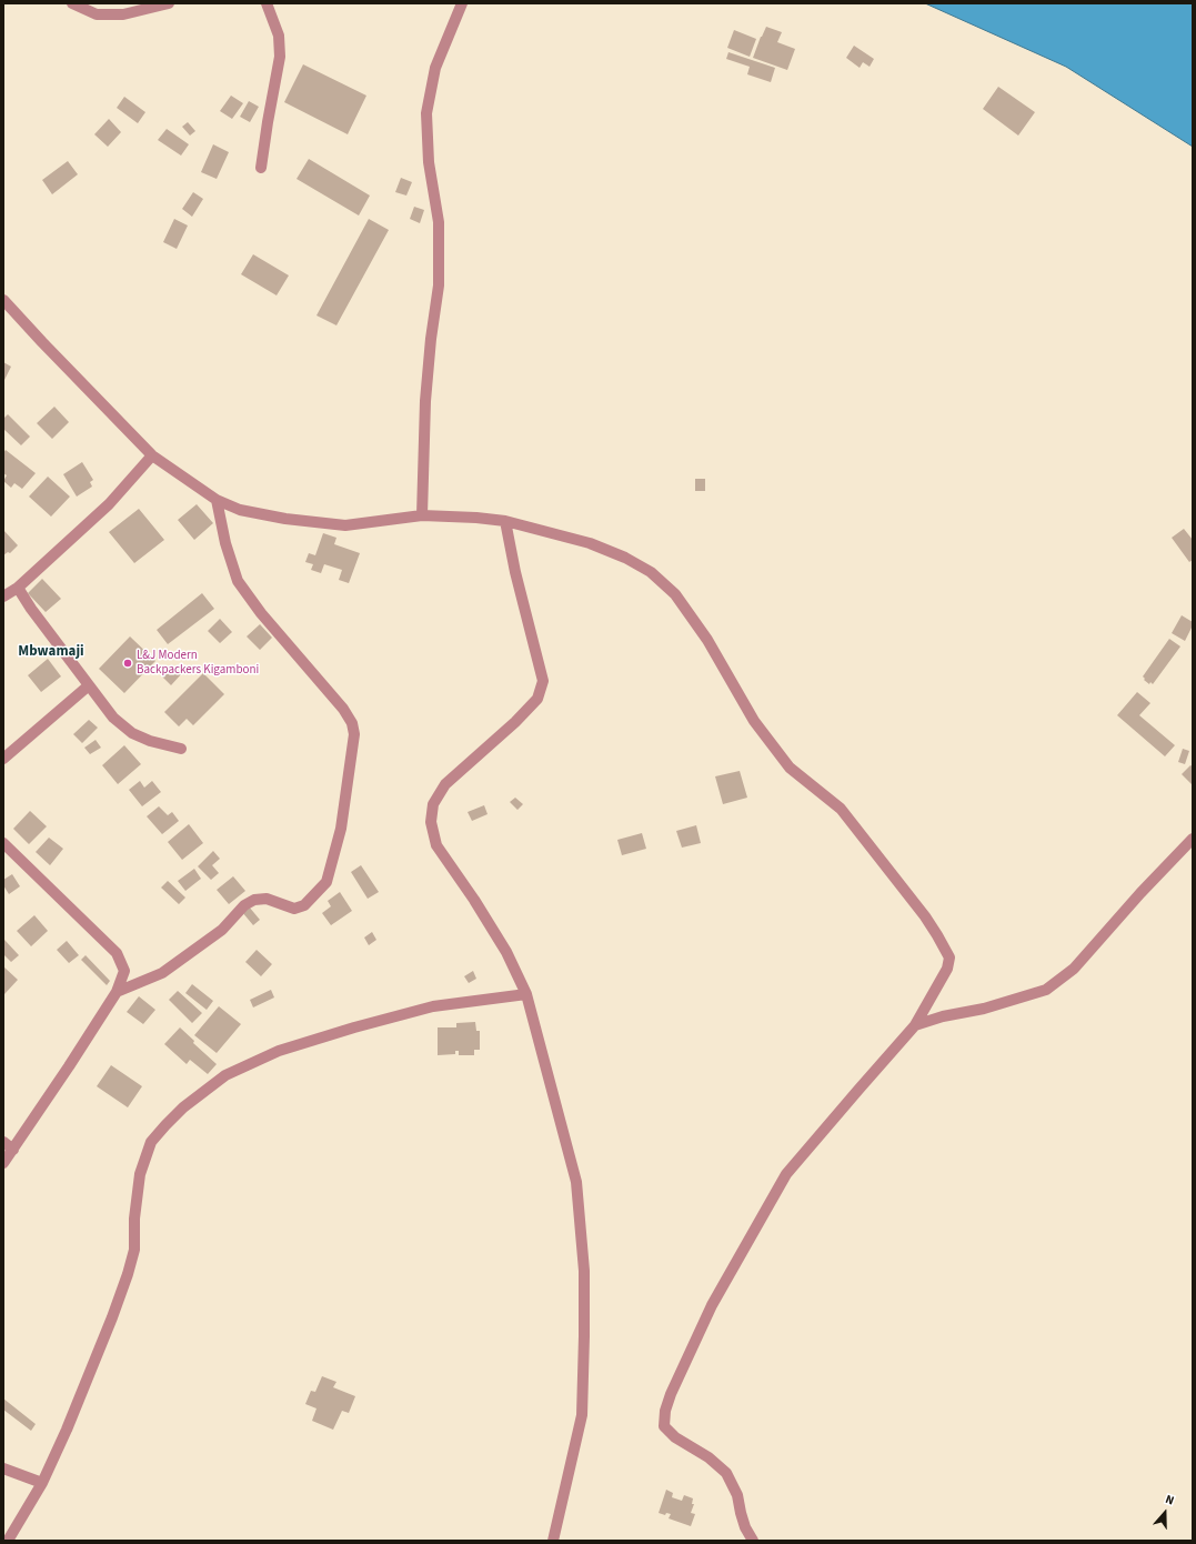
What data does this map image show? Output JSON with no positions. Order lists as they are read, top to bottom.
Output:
{
  "districts": ["Mbwamaji"],
  "places": ["L&J Modern Backpackers Kigamboni"],
  "north": "top"
}
